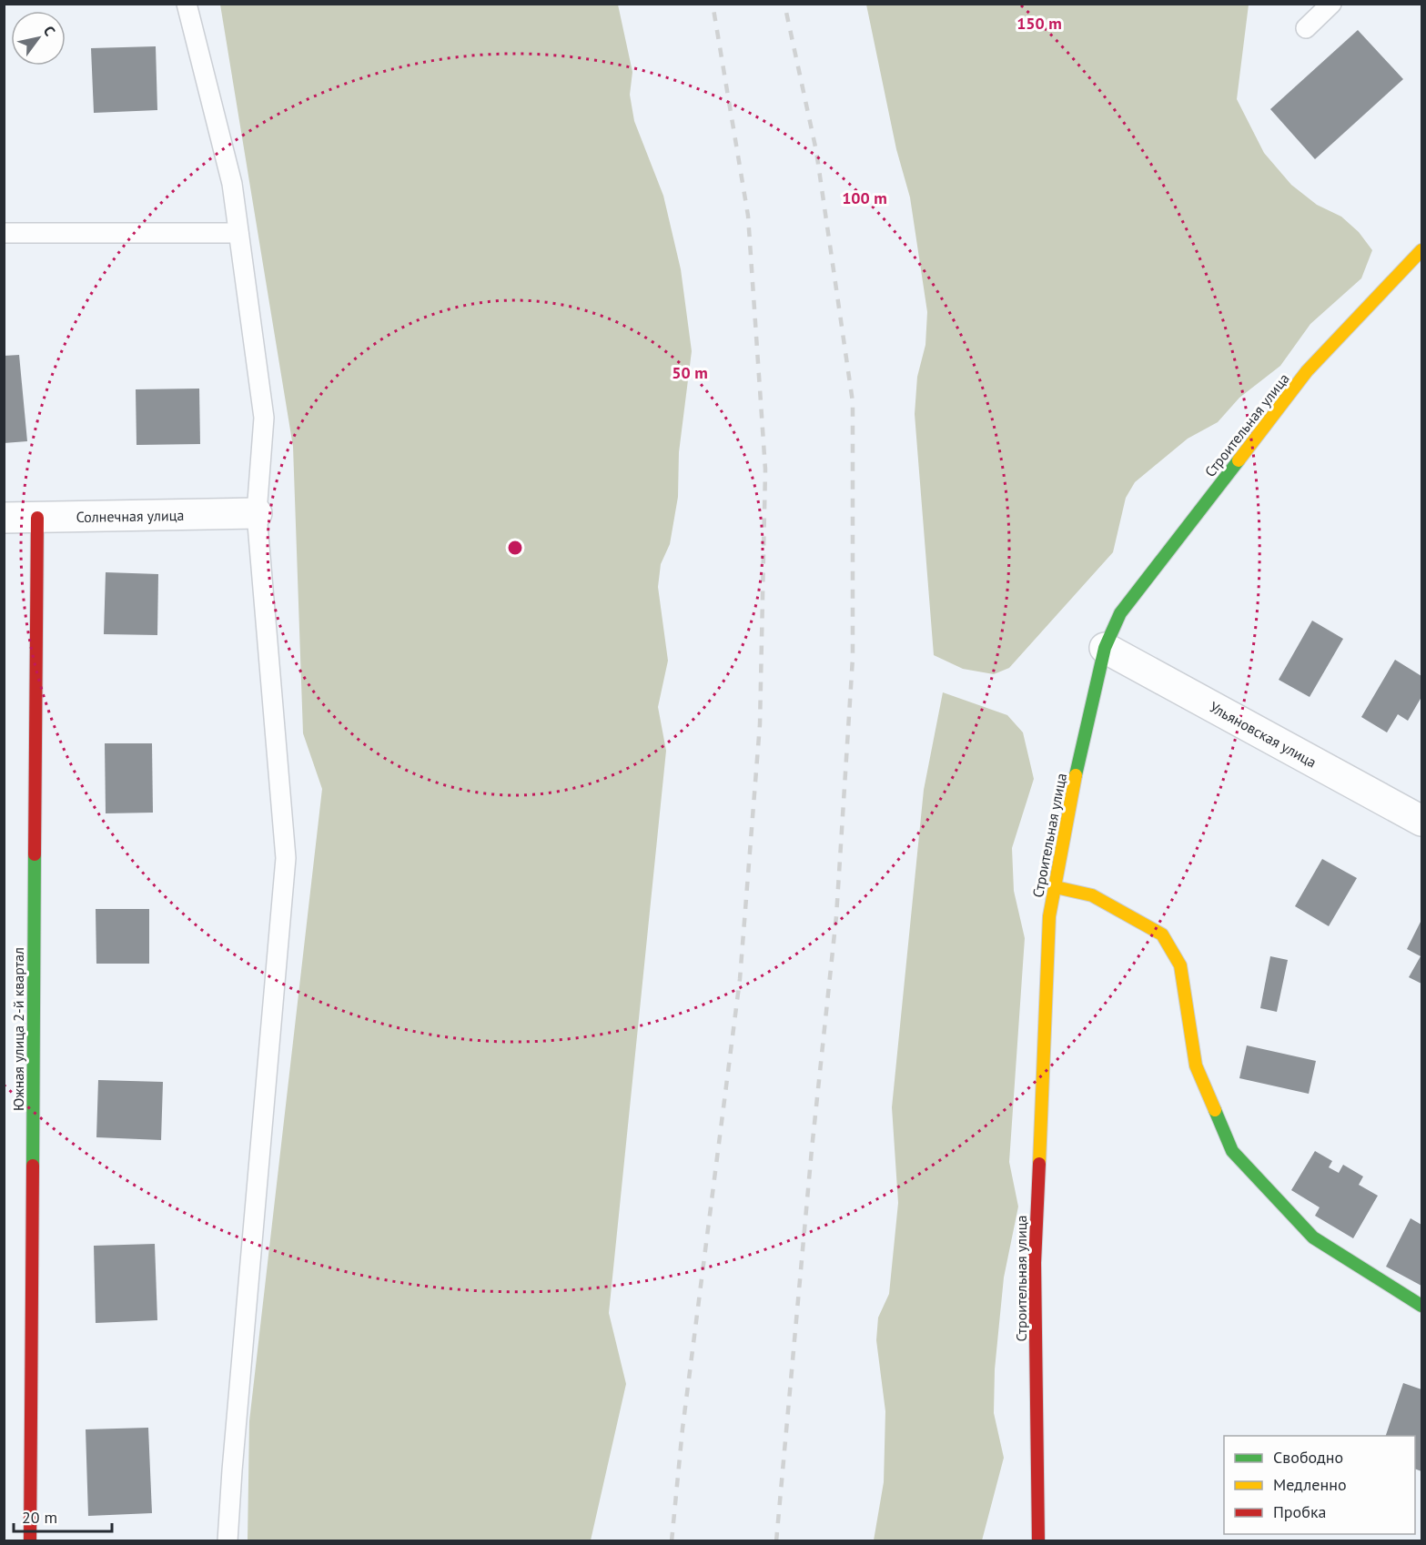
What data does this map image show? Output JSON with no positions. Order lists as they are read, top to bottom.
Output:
{
  "streets": {
    "street": [
      "Строительная улица",
      "Солнечная улица",
      "Ульяновская улица",
      "Южная улица 2-й квартал"
    ]
  },
  "crossings": [
    ["Строительная улица", "Ульяновская улица"],
    ["Солнечная улица", "Южная улица 2-й квартал"]
  ],
  "legend": ["Свободно", "Медленно", "Пробка"],
  "scale_bar": "20 m",
  "north": "top right",
  "rings": ["150 m", "100 m", "50 m"]
}
